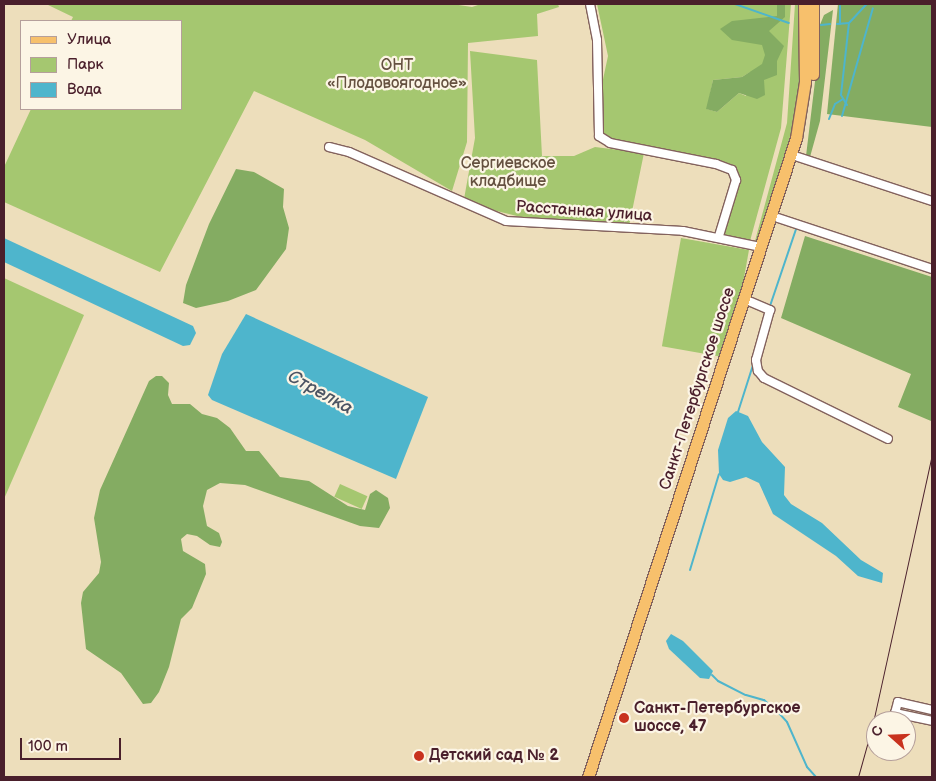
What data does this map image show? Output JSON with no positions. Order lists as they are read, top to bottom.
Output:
{
  "streets": {
    "main road": ["Санкт-Петербургское шоссе"],
    "street": ["Расстанная улица"]
  },
  "crossings": [
    ["Расстанная улица", "Санкт-Петербургское шоссе"]
  ],
  "water": ["Стрелка"],
  "parks": ["ОНТ «Плодовоягодное»", "Сергиевское кладбище"],
  "places": ["Санкт-Петербургское шоссе, 47", "Детский сад № 2"],
  "legend": ["Улица", "Парк", "Вода"],
  "scale_bar": "100 m",
  "north": "left"
}
